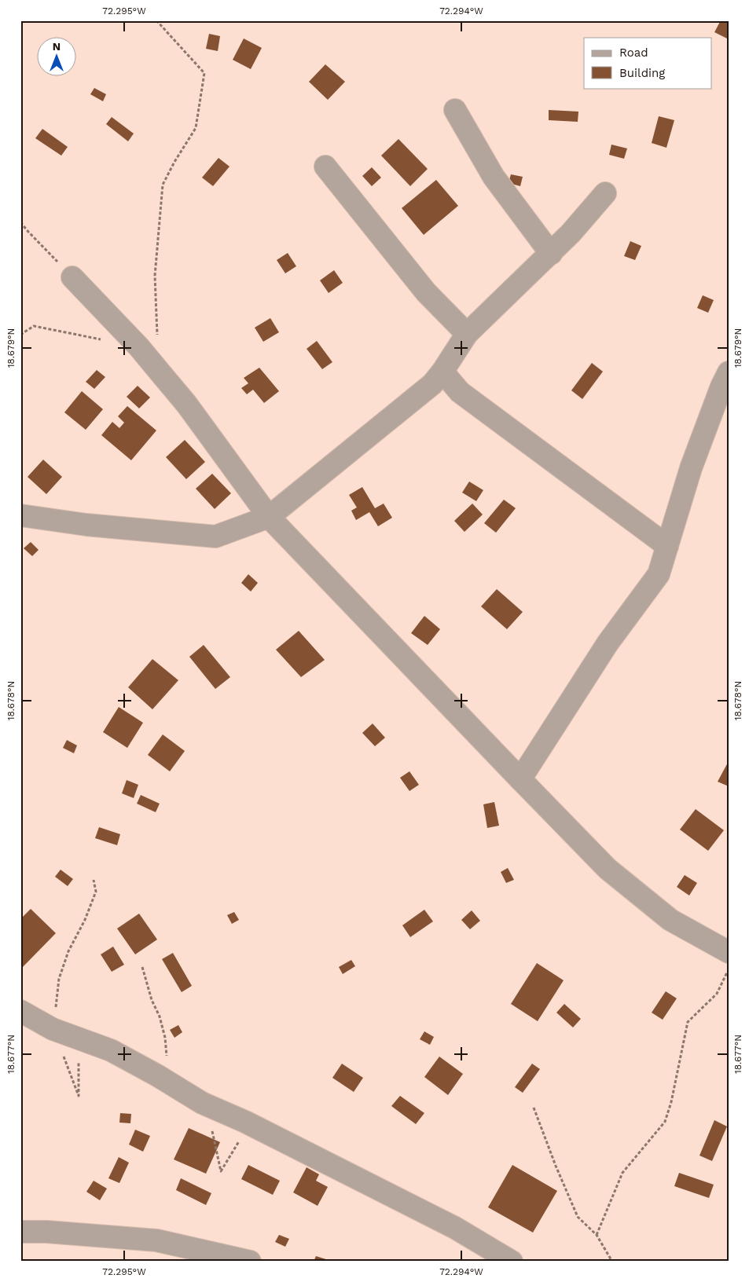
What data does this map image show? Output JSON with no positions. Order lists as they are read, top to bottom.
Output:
{
  "legend": ["Road", "Building"],
  "north": "top",
  "coordinates": [
    "72.295°W",
    "72.294°W",
    "18.679°N",
    "18.678°N",
    "18.677°N"
  ]
}
